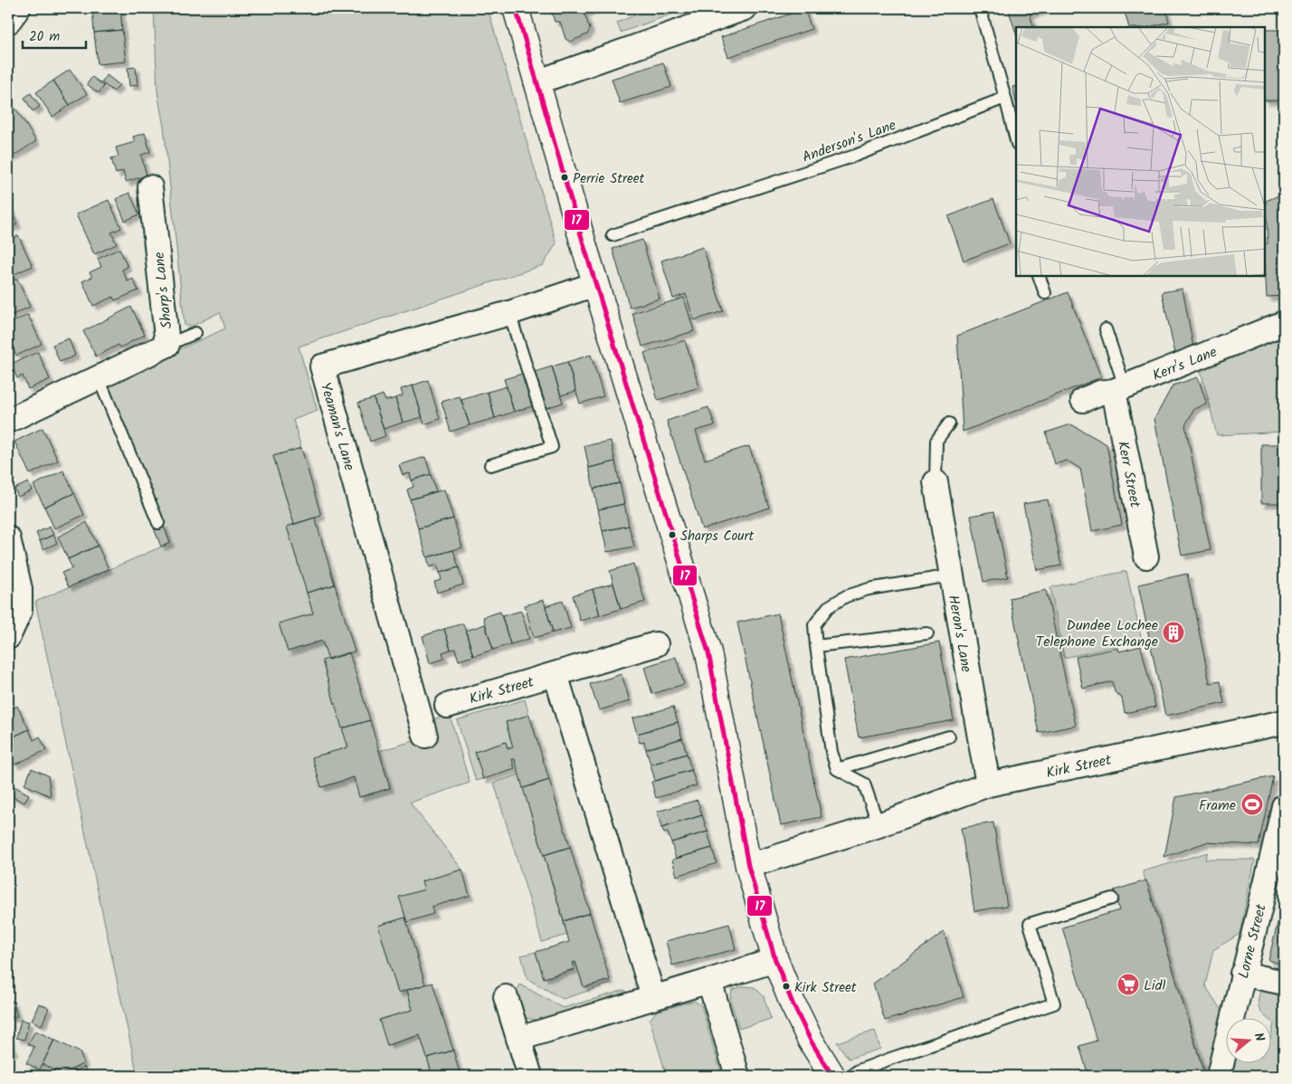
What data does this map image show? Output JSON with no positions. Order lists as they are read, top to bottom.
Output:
{
  "streets": {
    "street": [
      "Sharp's Lane",
      "Kerr's Lane",
      "Yeaman's Lane",
      "Kerr Street",
      "Heron's Lane",
      "Kirk Street",
      "Lorne Street"
    ],
    "lane": ["Anderson's Lane"]
  },
  "crossings": [
    ["Kerr's Lane", "Kerr Street"],
    ["Heron's Lane", "Kirk Street"]
  ],
  "places": {
    "other": ["Perrie Street", "Sharps Court", "Kirk Street"],
    "building": ["Dundee Lochee Telephone Exchange"],
    "sports": ["Frame"],
    "supermarket": ["Lidl"]
  },
  "lines": ["transit line 17"],
  "scale_bar": "20 m",
  "north": "right"
}
